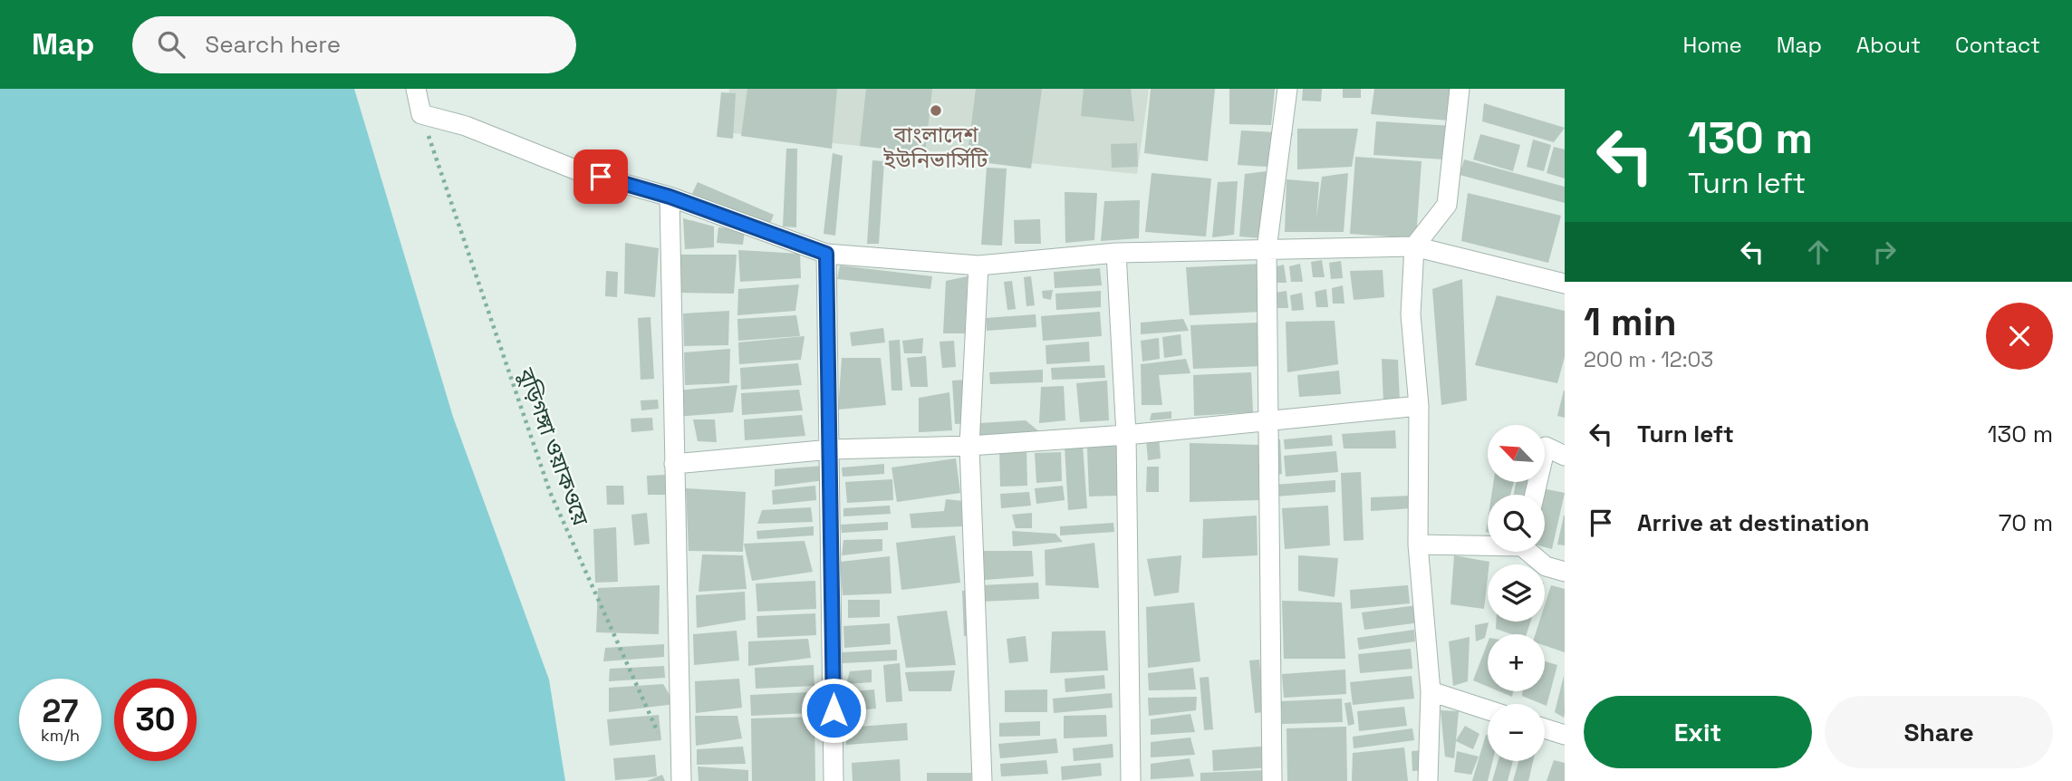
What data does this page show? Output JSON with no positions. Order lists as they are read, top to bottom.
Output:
{
  "streets": {
    "path": ["বুড়িগঙ্গা ওয়াকওয়ে"]
  },
  "places": ["বাংলাদেশ ইউনিভার্সিটি"],
  "north": "top left",
  "page": {
    "header": "Map",
    "search": "Search here",
    "nav": [
      "Home",
      "Map",
      "About",
      "Contact"
    ],
    "turn": ["130 m", "Turn left"],
    "heading": ["1 min", "200 m · 12:03"],
    "list": [
      {
        "name": "Turn left",
        "value": "130 m"
      },
      {
        "name": "Arrive at destination",
        "value": "70 m"
      }
    ],
    "map_buttons": ["+", "−"],
    "speed": "27 km/h",
    "limit": "30",
    "buttons": ["Exit", "Share"]
  }
}
